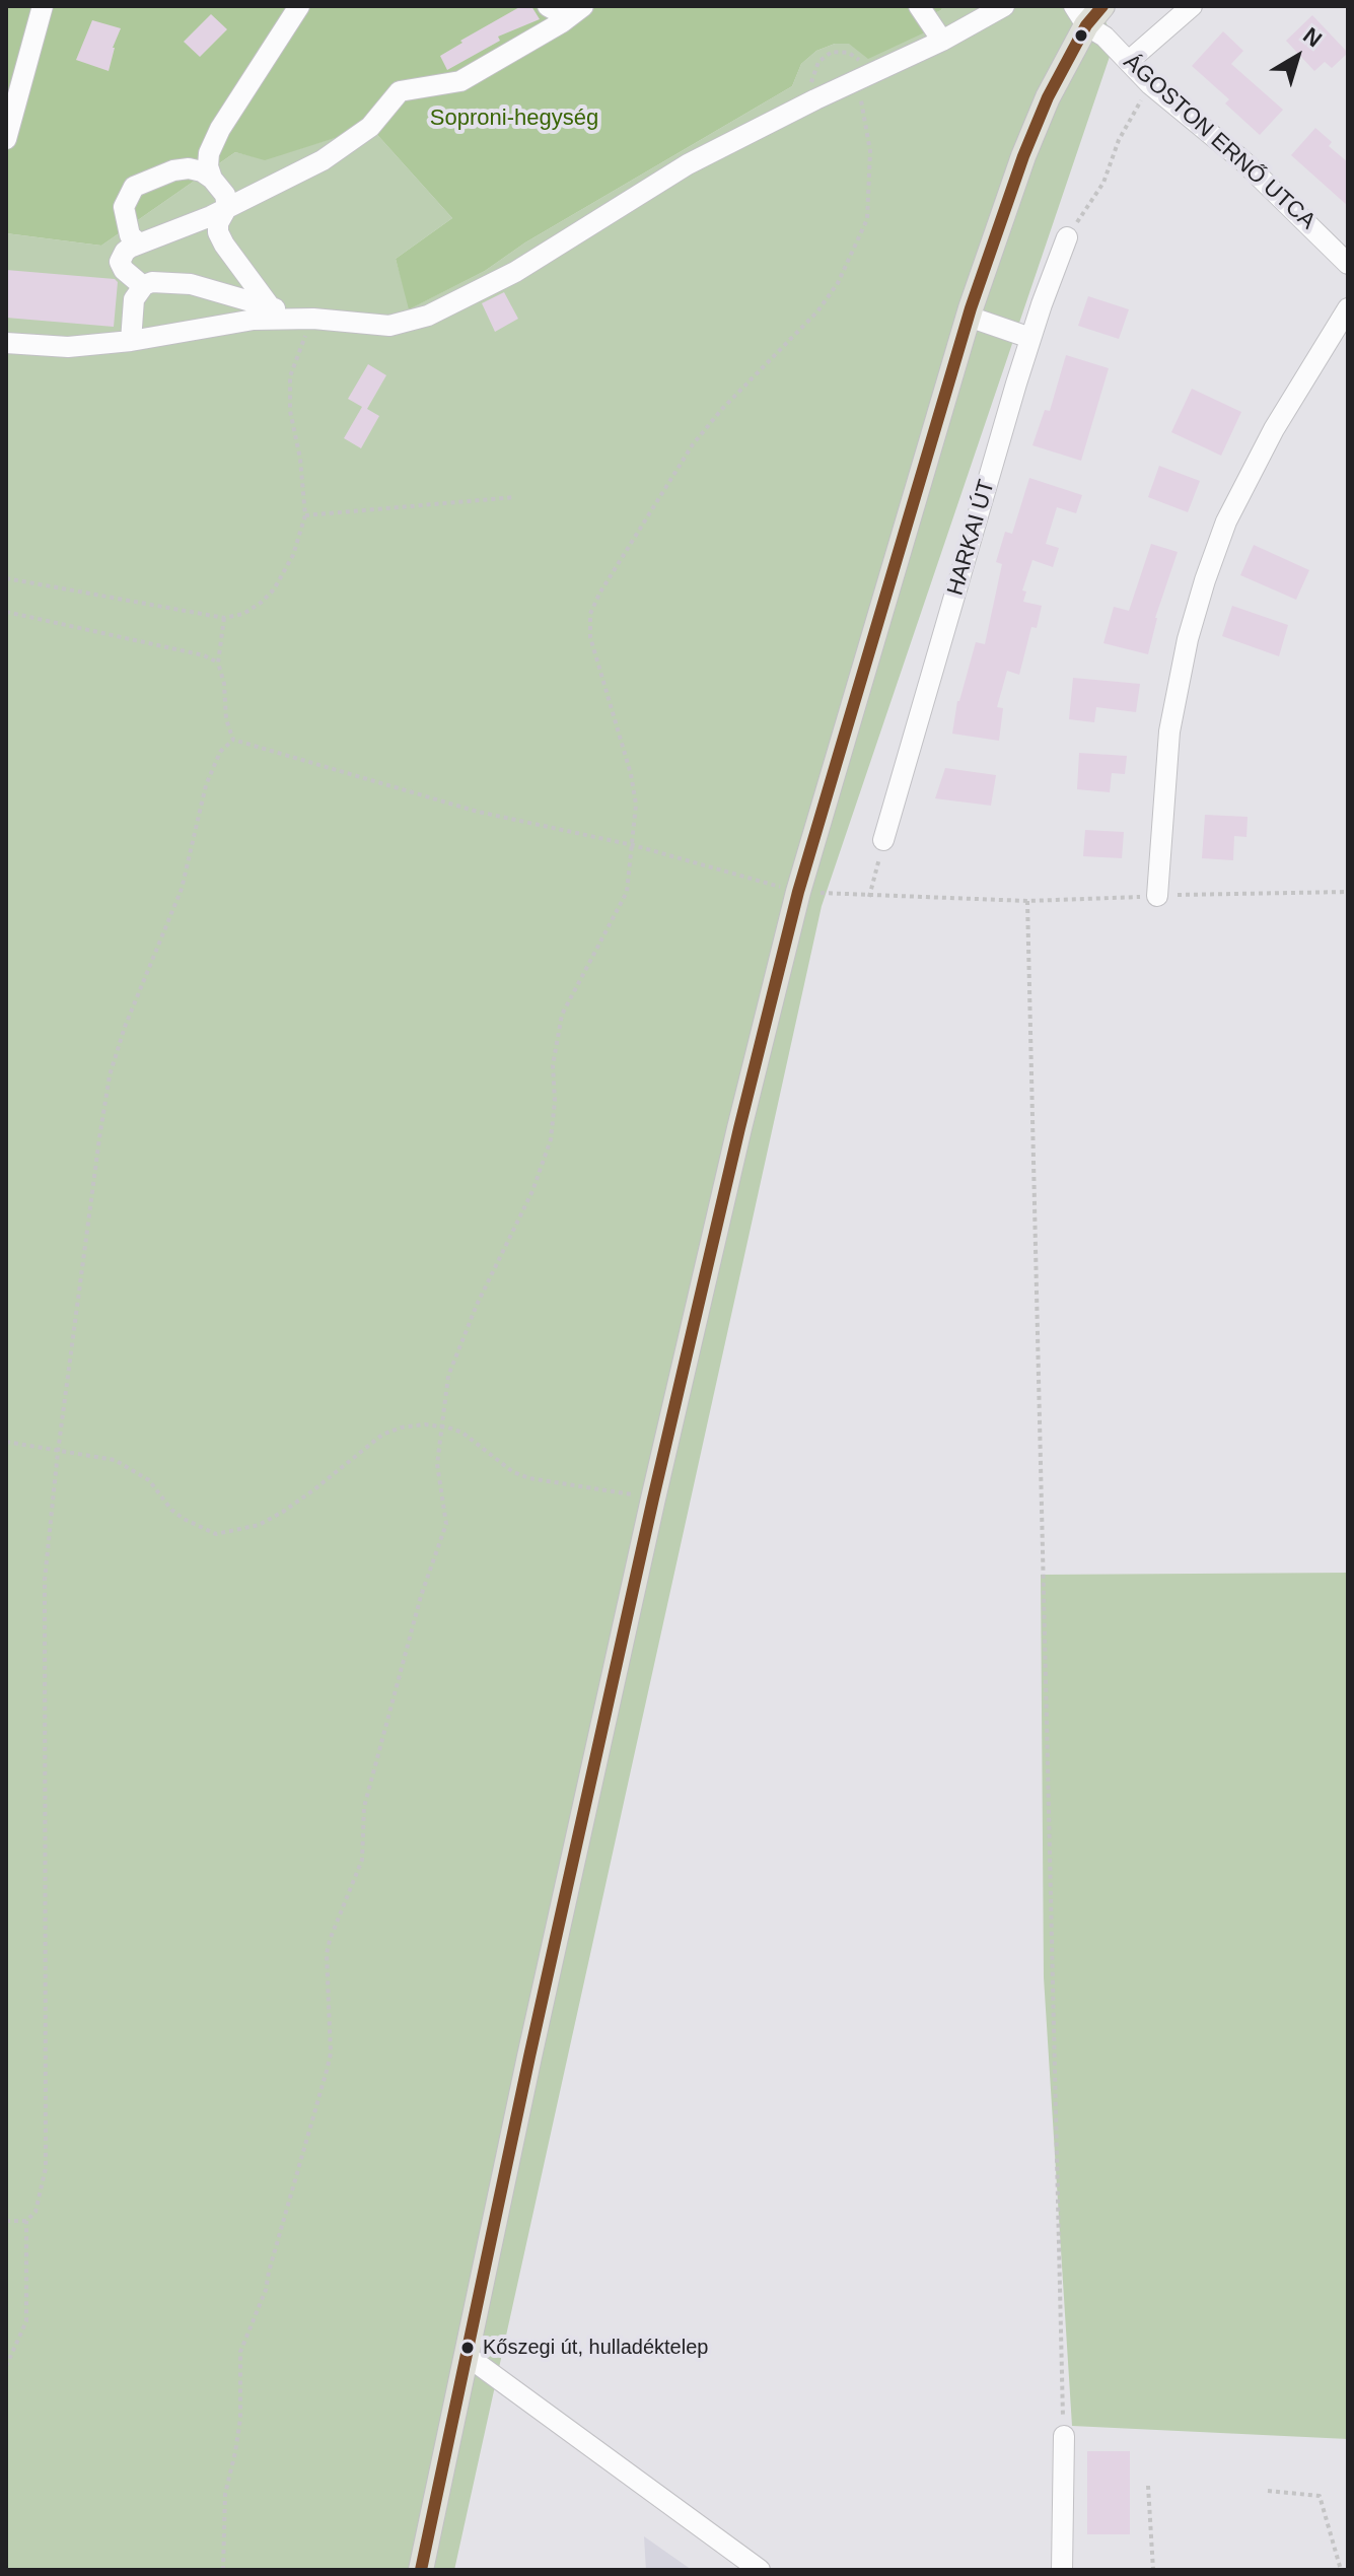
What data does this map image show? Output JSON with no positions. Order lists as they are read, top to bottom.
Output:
{
  "streets": {
    "street": ["ÁGOSTON ERNŐ UTCA", "HARKAI ÚT"]
  },
  "parks": ["Soproni-hegység"],
  "places": ["Kőszegi út, hulladéktelep"],
  "north": "top right"
}
